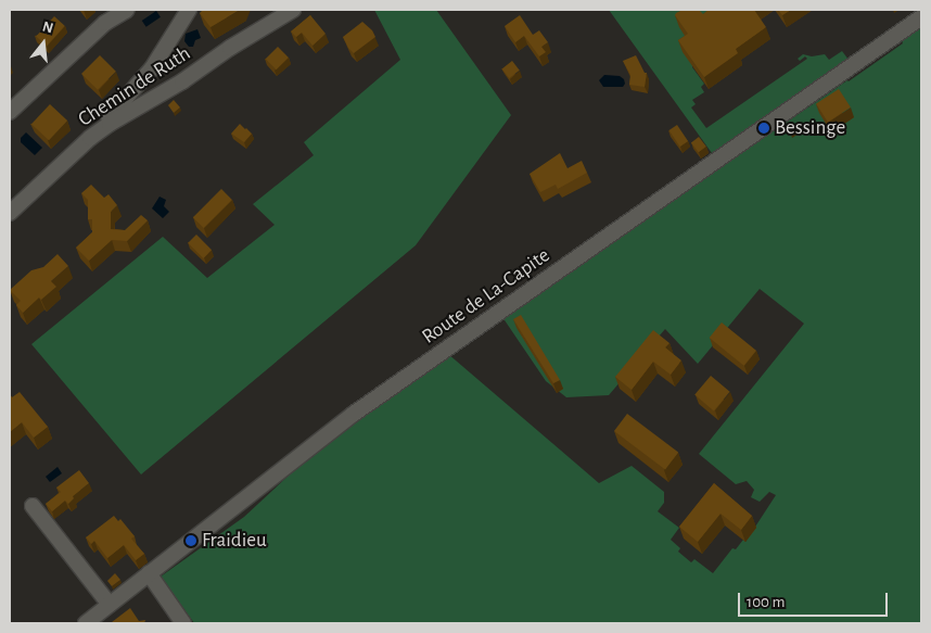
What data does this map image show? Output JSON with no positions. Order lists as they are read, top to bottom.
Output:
{
  "streets": {
    "street": ["Chemin de Ruth", "Route de La-Capite"]
  },
  "places": ["Bessinge", "Fraidieu"],
  "scale_bar": "100 m",
  "north": "top"
}
